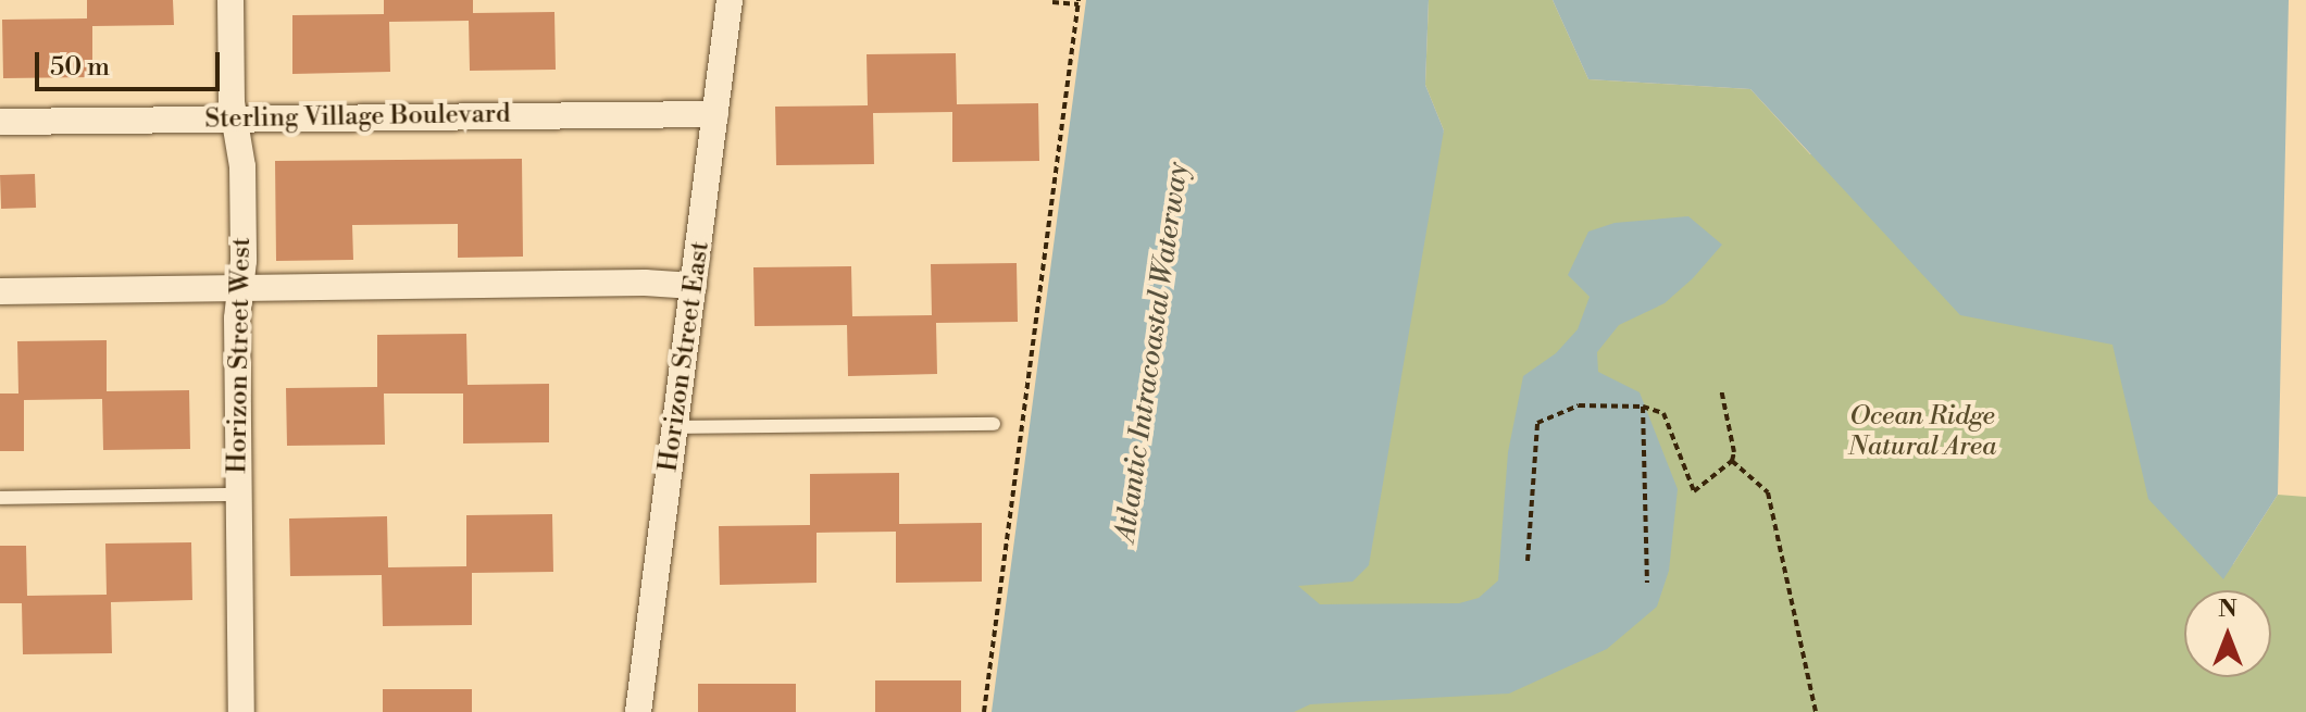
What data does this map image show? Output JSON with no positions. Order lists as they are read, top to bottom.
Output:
{
  "streets": {
    "street": ["Sterling Village Boulevard", "Horizon Street West", "Horizon Street East"]
  },
  "crossings": [
    ["Sterling Village Boulevard", "Horizon Street West"],
    ["Sterling Village Boulevard", "Horizon Street East"]
  ],
  "water": ["Atlantic Intracoastal Waterway"],
  "parks": ["Ocean Ridge Natural Area"],
  "scale_bar": "50 m",
  "north": "top"
}
